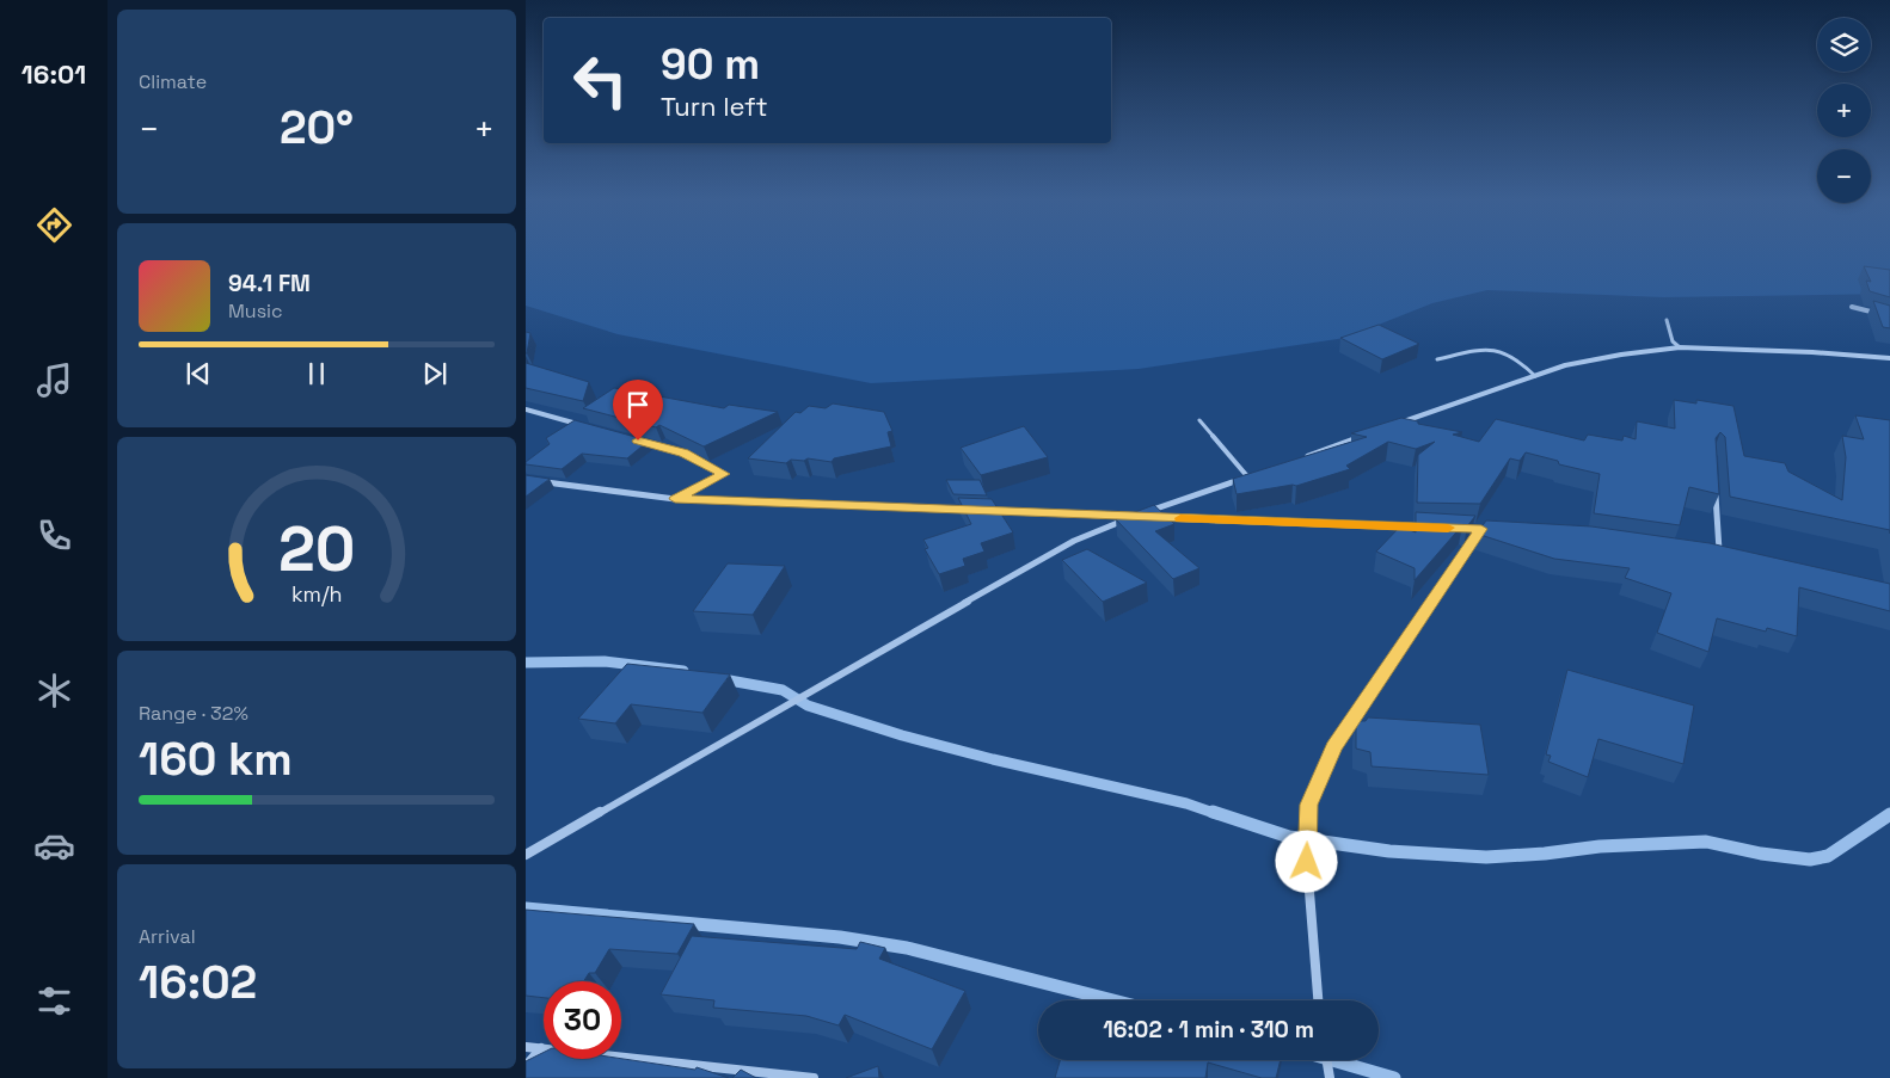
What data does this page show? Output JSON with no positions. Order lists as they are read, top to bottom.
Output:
{
  "page": {
    "tabs": "16:01",
    "tile": [
      "Climate",
      ["Range · 32%", "160 km"],
      ["Arrival", "16:02"]
    ],
    "map_buttons": ["+", "−"],
    "turn": ["90 m", "Turn left"],
    "heat": ["−", "20°", "+"],
    "song": ["94.1 FM", "Music"],
    "limit": "30",
    "trip": "16:02 · 1 min · 310 m",
    "gauge": ["20", "km/h"]
  }
}
